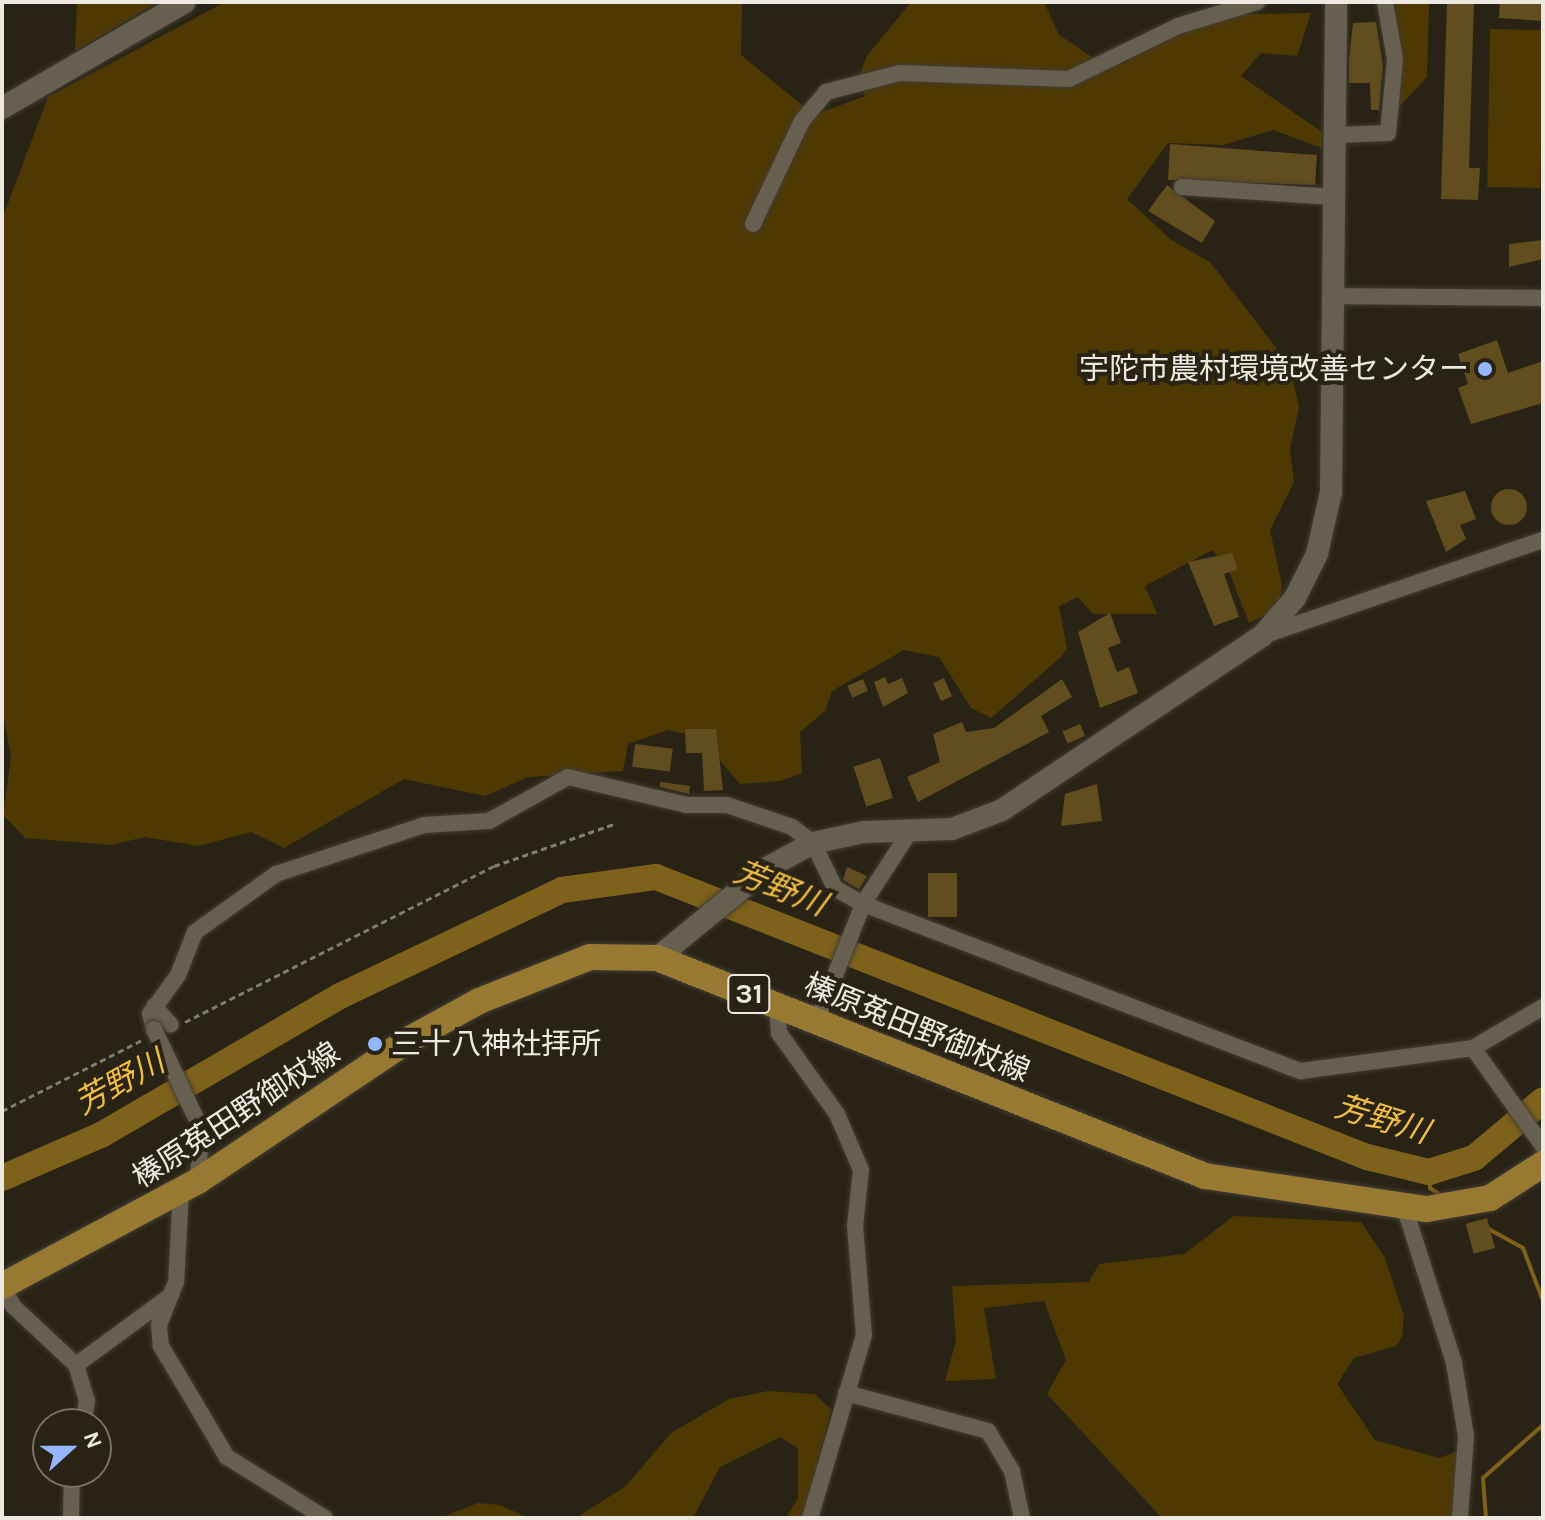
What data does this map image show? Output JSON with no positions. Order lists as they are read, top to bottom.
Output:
{
  "streets": {
    "main road": ["31", "榛原菟田野御杖線"]
  },
  "water": ["芳野川"],
  "places": ["宇陀市農村環境改善センター", "三十八神社拝所"],
  "north": "right"
}
